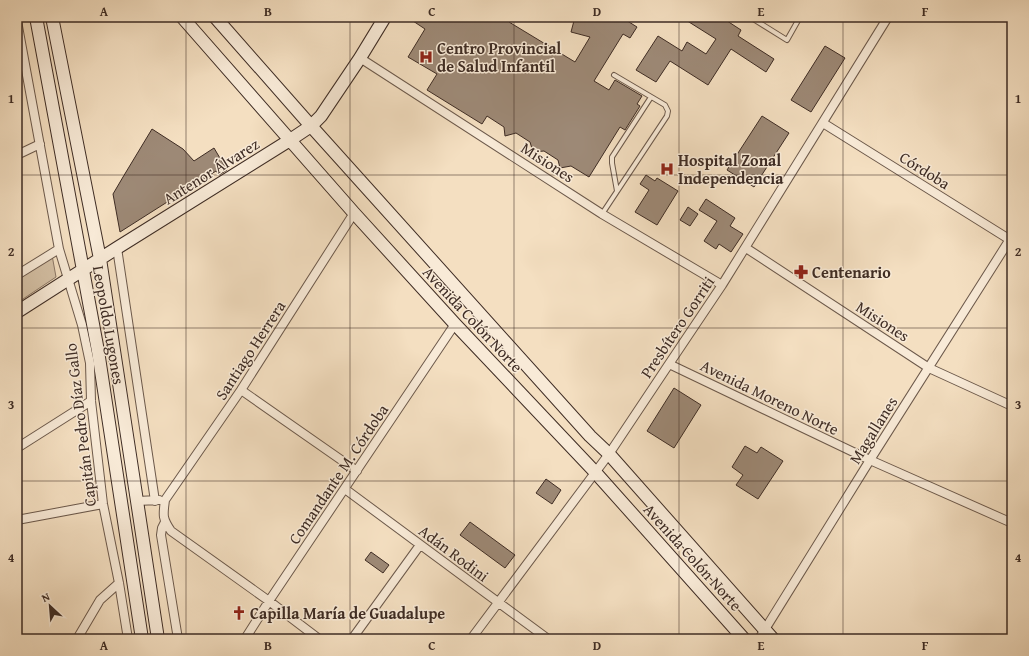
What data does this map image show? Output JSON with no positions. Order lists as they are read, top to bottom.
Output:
{
  "streets": {
    "main road": ["Antenor Álvarez", "Avenida Colón Norte", "Leopoldo Lugones"],
    "street": [
      "Misiones",
      "Córdoba",
      "Presbítero Gorriti",
      "Santiago Herrera",
      "Avenida Moreno Norte",
      "Capitán Pedro Díaz Gallo",
      "Magallanes",
      "Comandante M. Córdoba",
      "Adán Rodini"
    ]
  },
  "crossings": [
    ["Misiones", "Antenor Álvarez"],
    ["Misiones", "Presbítero Gorriti"],
    ["Misiones", "Magallanes"],
    ["Córdoba", "Presbítero Gorriti"],
    ["Córdoba", "Magallanes"],
    ["Antenor Álvarez", "Avenida Colón Norte"],
    ["Antenor Álvarez", "Leopoldo Lugones"],
    ["Antenor Álvarez", "Capitán Pedro Díaz Gallo"],
    ["Avenida Colón Norte", "Presbítero Gorriti"],
    ["Avenida Colón Norte", "Santiago Herrera"],
    ["Avenida Colón Norte", "Magallanes"],
    ["Avenida Colón Norte", "Comandante M. Córdoba"],
    ["Presbítero Gorriti", "Avenida Moreno Norte"],
    ["Presbítero Gorriti", "Adán Rodini"],
    ["Avenida Moreno Norte", "Magallanes"],
    ["Comandante M. Córdoba", "Adán Rodini"]
  ],
  "places": {
    "hospital": ["Centro Provincial de Salud Infantil", "Hospital Zonal Independencia"],
    "pharmacy": ["Centenario"],
    "church": ["Capilla María de Guadalupe"]
  },
  "north": "top left",
  "grid": {
    "columns": [
      "A",
      "B",
      "C",
      "D",
      "E",
      "F"
    ],
    "rows": [
      "1",
      "2",
      "3",
      "4"
    ]
  }
}
